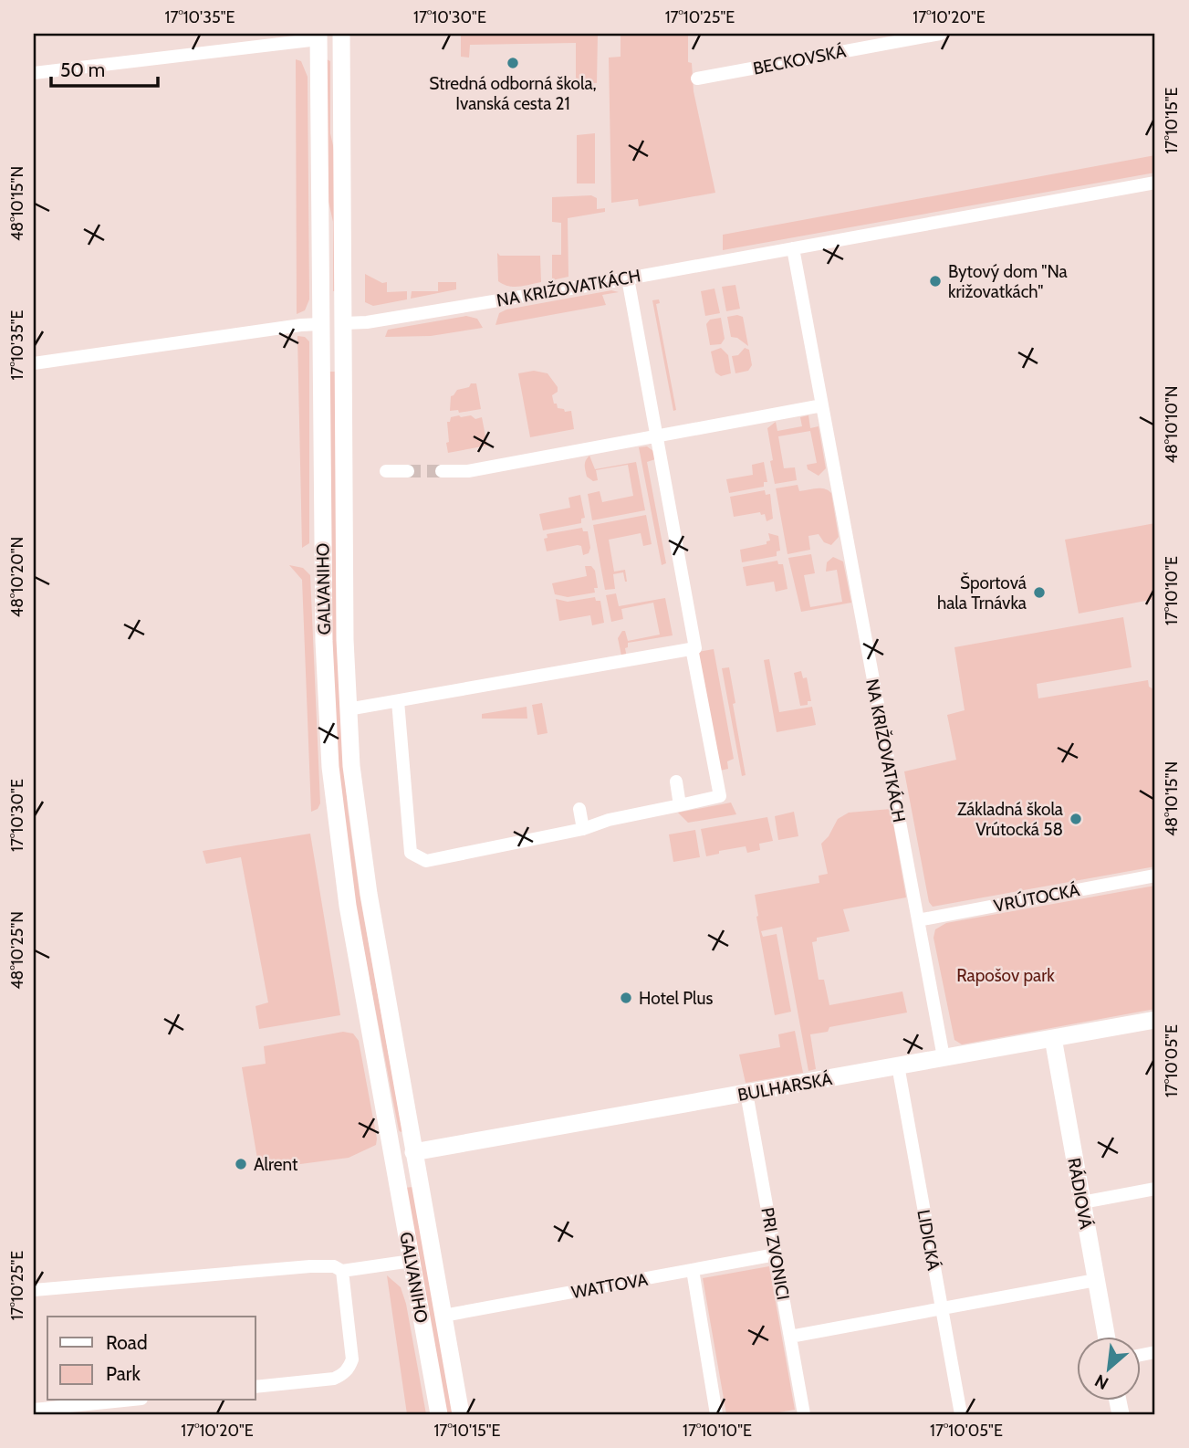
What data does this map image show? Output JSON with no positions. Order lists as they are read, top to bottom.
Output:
{
  "streets": {
    "main road": ["GALVANIHO", "BULHARSKÁ", "RÁDIOVÁ"],
    "street": [
      "BECKOVSKÁ",
      "NA KRIŽOVATKÁCH",
      "VRÚTOCKÁ",
      "LIDICKÁ",
      "PRI ZVONICI",
      "WATTOVA"
    ]
  },
  "crossings": [
    ["NA KRIŽOVATKÁCH", "GALVANIHO"],
    ["NA KRIŽOVATKÁCH", "VRÚTOCKÁ"],
    ["NA KRIŽOVATKÁCH", "BULHARSKÁ"],
    ["GALVANIHO", "BULHARSKÁ"],
    ["GALVANIHO", "WATTOVA"],
    ["BULHARSKÁ", "RÁDIOVÁ"],
    ["BULHARSKÁ", "LIDICKÁ"],
    ["BULHARSKÁ", "PRI ZVONICI"],
    ["PRI ZVONICI", "WATTOVA"]
  ],
  "parks": ["Rapošov park"],
  "places": [
    "Stredná odborná škola, Ivanská cesta 21",
    "Bytový dom \"Na križovatkách\"",
    "Športová hala Trnávka",
    "Základná škola Vrútocká 58",
    "Hotel Plus",
    "Alrent"
  ],
  "legend": ["Road", "Park"],
  "scale_bar": "50 m",
  "north": "bottom left",
  "coordinates": [
    "17°10'35\"E",
    "17°10'30\"E",
    "17°10'25\"E",
    "17°10'20\"E",
    "17°10'15\"E",
    "48°10'15\"N",
    "48°10'10\"N",
    "48°10'20\"N",
    "17°10'10\"E",
    "48°10'25\"N",
    "17°10'05\"E"
  ]
}
